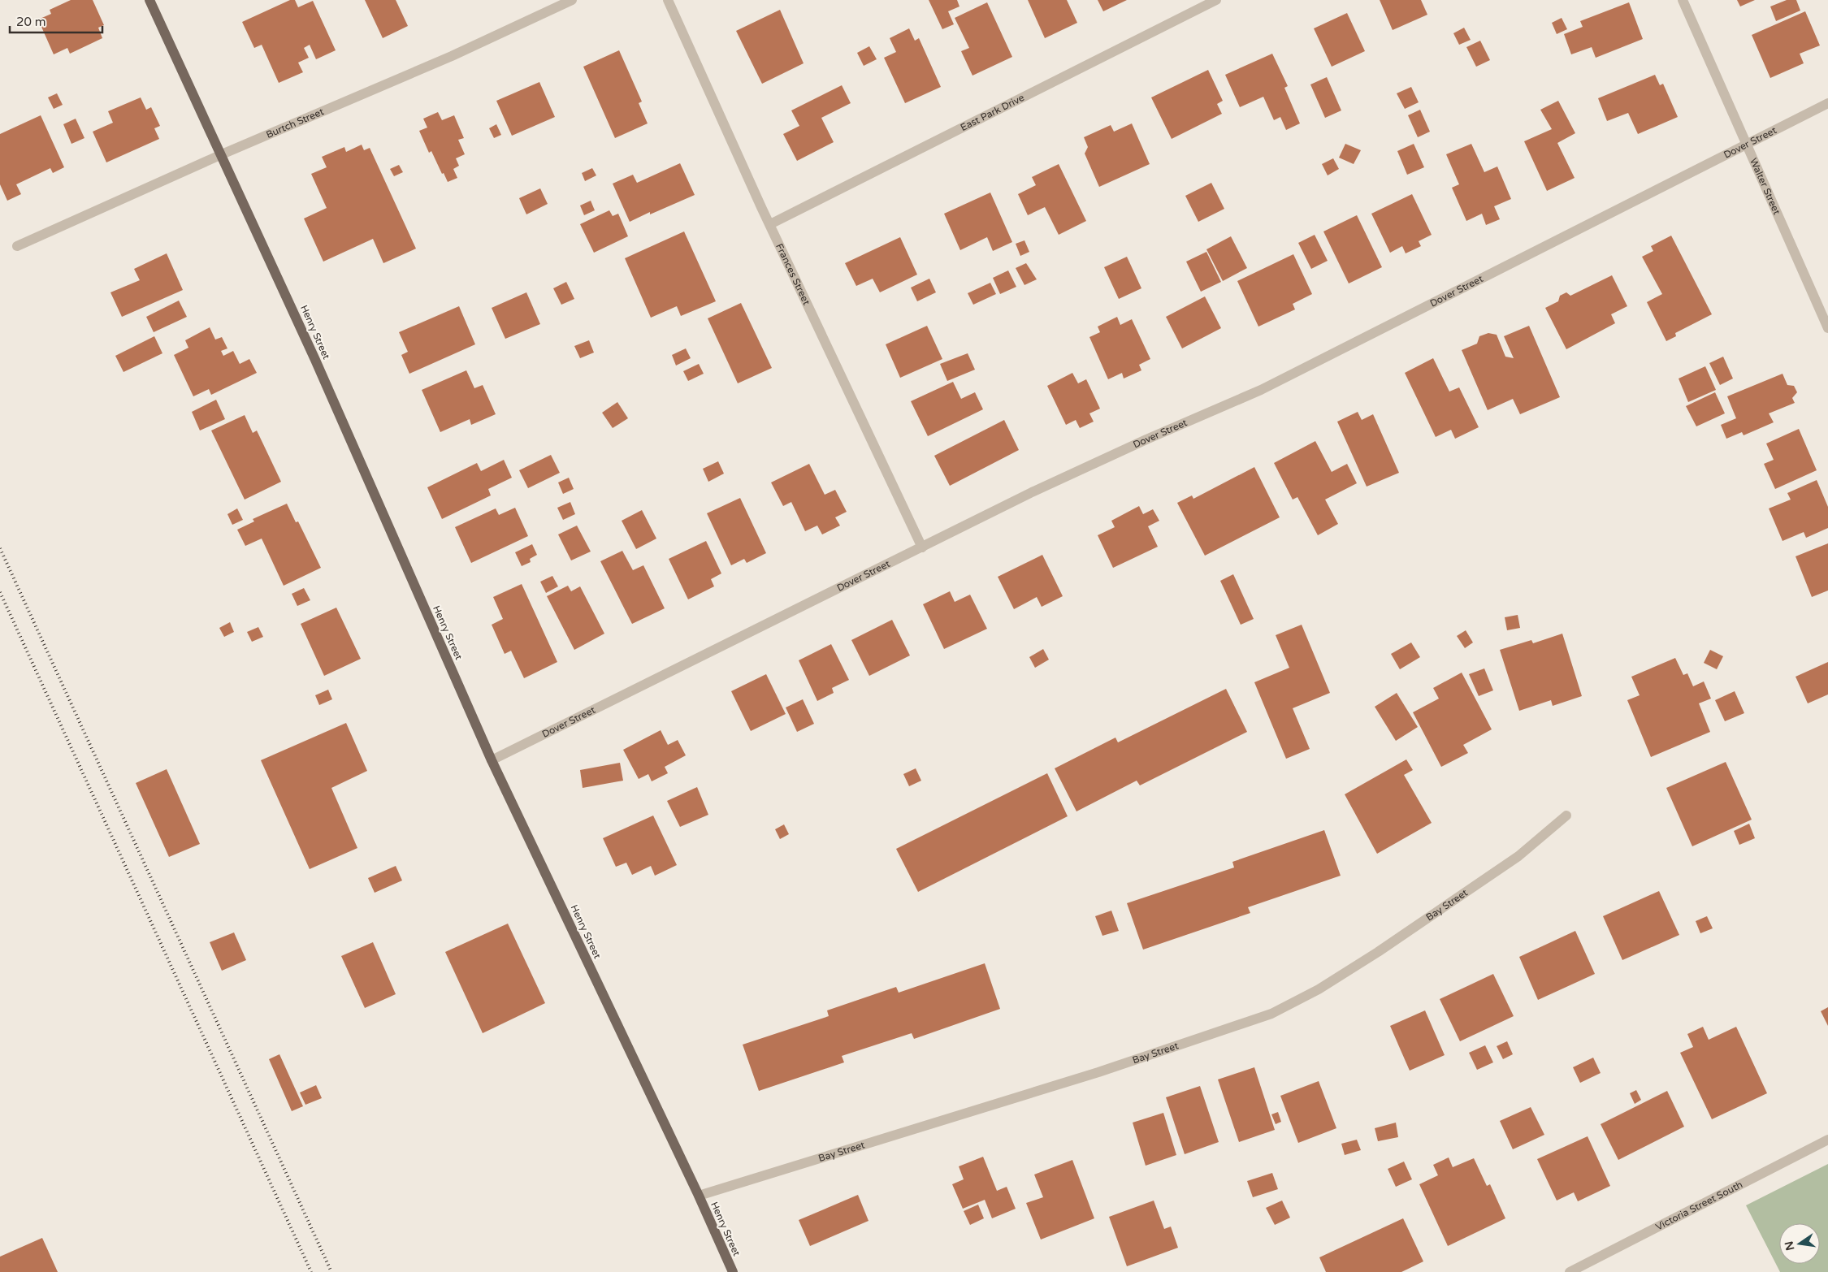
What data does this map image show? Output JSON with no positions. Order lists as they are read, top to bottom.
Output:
{
  "streets": {
    "main road": ["Henry Street"],
    "street": [
      "East Park Drive",
      "Burtch Street",
      "Dover Street",
      "Walter Street",
      "Frances Street",
      "Bay Street",
      "Victoria Street South"
    ]
  },
  "crossings": [
    ["East Park Drive", "Frances Street"],
    ["Burtch Street", "Henry Street"],
    ["Dover Street", "Walter Street"],
    ["Dover Street", "Frances Street"],
    ["Dover Street", "Henry Street"],
    ["Henry Street", "Bay Street"]
  ],
  "scale_bar": "20 m",
  "north": "left"
}
